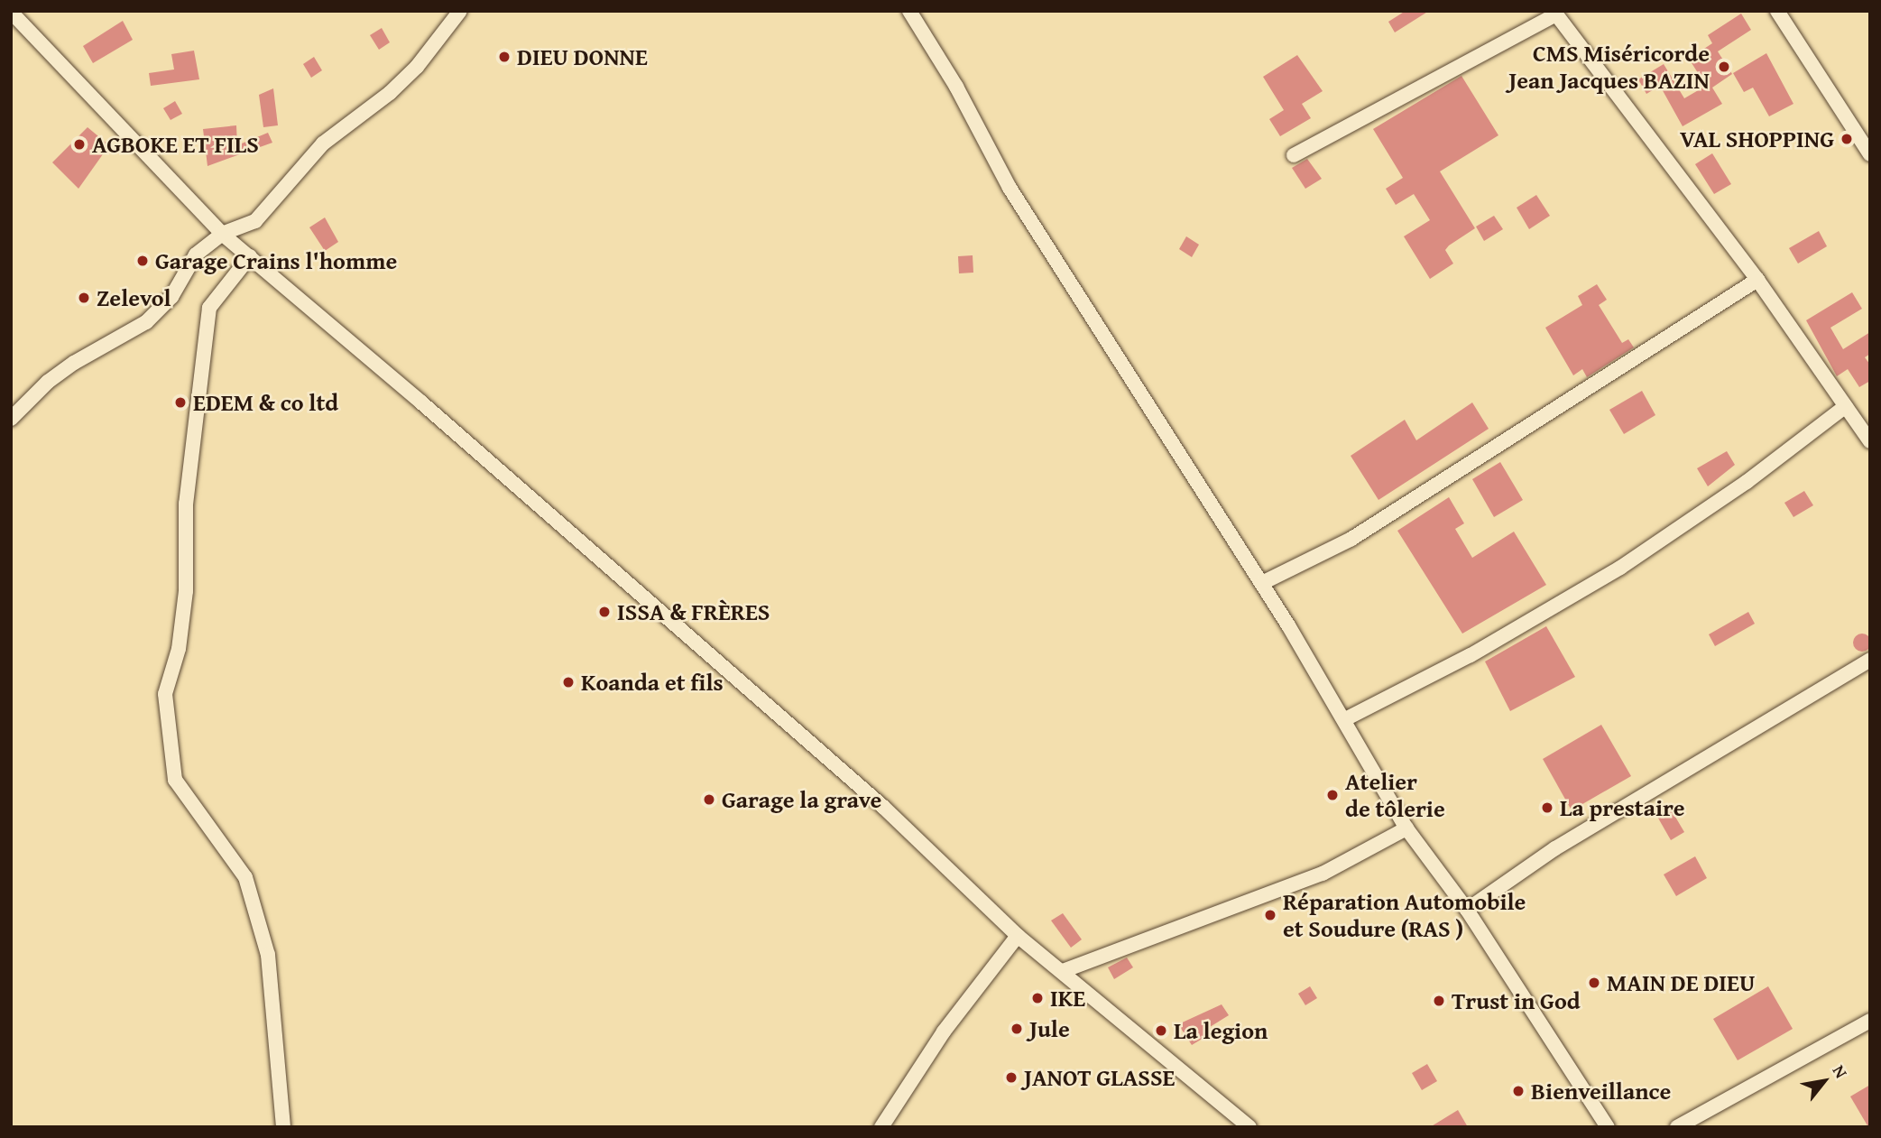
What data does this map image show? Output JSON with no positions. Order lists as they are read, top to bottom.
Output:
{
  "places": [
    "DIEU DONNE",
    "CMS Miséricorde Jean Jacques BAZIN",
    "VAL SHOPPING",
    "AGBOKE ET FILS",
    "Garage Crains l'homme",
    "Zelevol",
    "EDEM & co ltd",
    "ISSA & FRÈRES",
    "Koanda et fils",
    "Atelier de tôlerie",
    "Garage la grave",
    "La prestaire",
    "Réparation Automobile et Soudure (RAS )",
    "MAIN DE DIEU",
    "IKE",
    "Trust in God",
    "Jule",
    "La legion",
    "JANOT GLASSE",
    "Bienveillance"
  ],
  "north": "top right"
}
